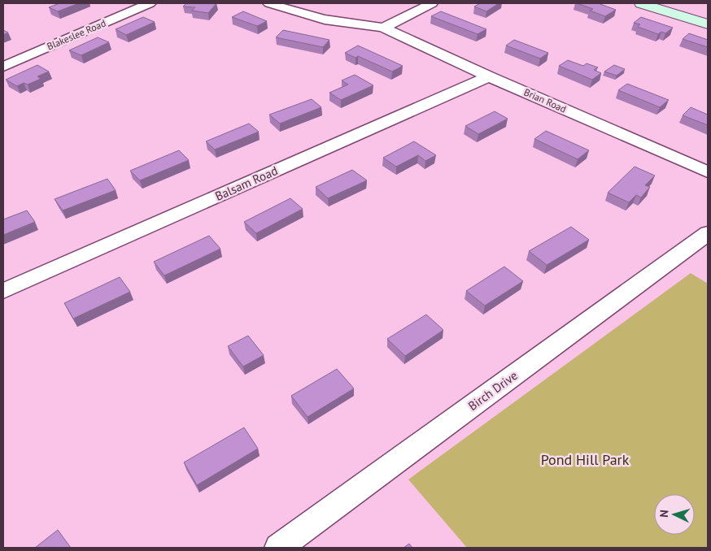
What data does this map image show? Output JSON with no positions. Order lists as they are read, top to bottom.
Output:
{
  "streets": {
    "street": [
      "Blakeslee Road",
      "Brian Road",
      "Balsam Road",
      "Birch Drive"
    ]
  },
  "crossings": [
    ["Brian Road", "Balsam Road"]
  ],
  "parks": ["Pond Hill Park"],
  "north": "left"
}
